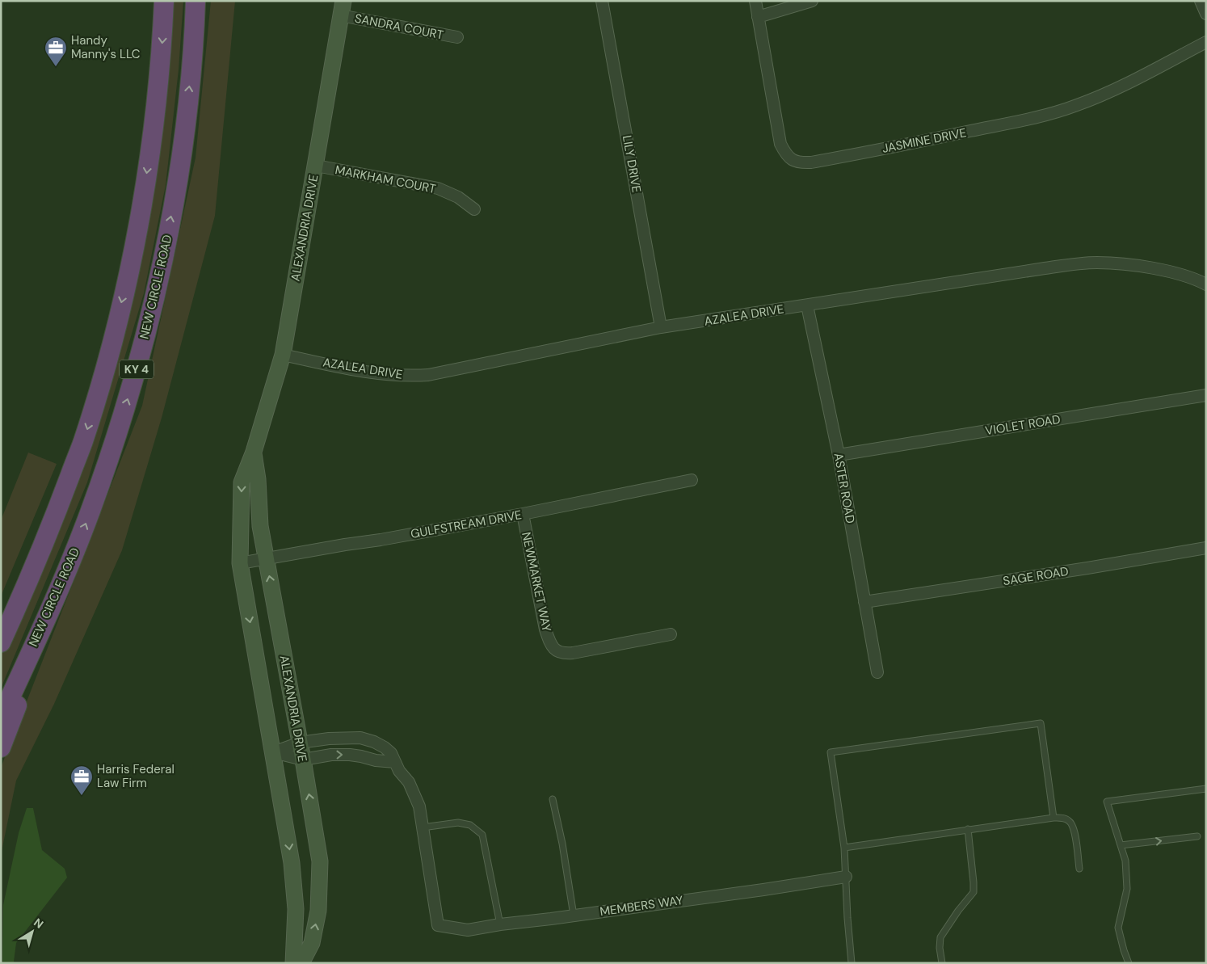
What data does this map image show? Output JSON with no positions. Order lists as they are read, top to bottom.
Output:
{
  "streets": {
    "highway": ["NEW CIRCLE ROAD", "KY 4"],
    "street": [
      "SANDRA COURT",
      "JASMINE DRIVE",
      "LILY DRIVE",
      "MARKHAM COURT",
      "ALEXANDRIA DRIVE",
      "AZALEA DRIVE",
      "VIOLET ROAD",
      "ASTER ROAD",
      "GULFSTREAM DRIVE",
      "SAGE ROAD",
      "NEWMARKET WAY",
      "MEMBERS WAY"
    ]
  },
  "crossings": [
    ["SANDRA COURT", "ALEXANDRIA DRIVE"],
    ["LILY DRIVE", "AZALEA DRIVE"],
    ["MARKHAM COURT", "ALEXANDRIA DRIVE"],
    ["ALEXANDRIA DRIVE", "AZALEA DRIVE"],
    ["ALEXANDRIA DRIVE", "GULFSTREAM DRIVE"],
    ["AZALEA DRIVE", "ASTER ROAD"],
    ["VIOLET ROAD", "ASTER ROAD"],
    ["ASTER ROAD", "SAGE ROAD"],
    ["GULFSTREAM DRIVE", "NEWMARKET WAY"]
  ],
  "places": {
    "office": ["Handy Manny's LLC", "Harris Federal Law Firm"]
  },
  "north": "top right"
}
